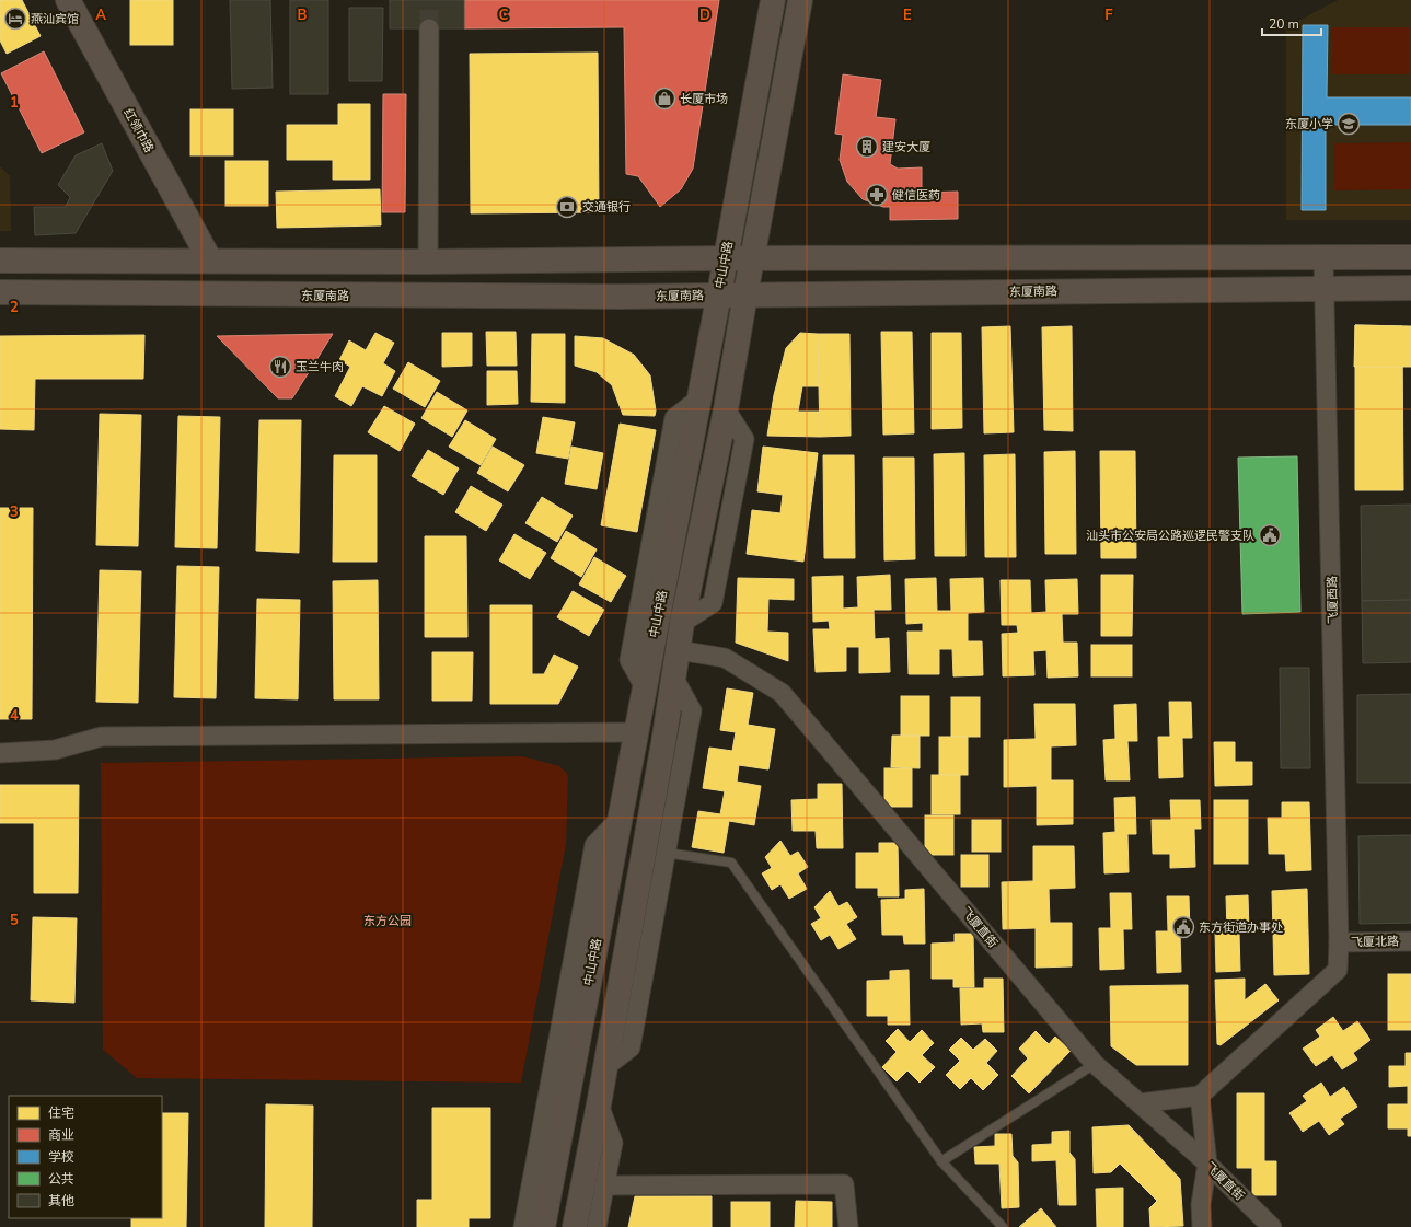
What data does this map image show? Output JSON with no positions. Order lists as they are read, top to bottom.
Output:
{
  "streets": {
    "street": [
      "红领巾路",
      "中山中路",
      "东厦南路",
      "飞厦西路",
      "飞厦直街",
      "飞厦北路"
    ]
  },
  "crossings": [
    ["中山中路", "东厦南路"],
    ["东厦南路", "飞厦西路"],
    ["飞厦西路", "飞厦北路"]
  ],
  "parks": ["东方公园"],
  "places": {
    "hotel": ["燕汕宾馆"],
    "shop": ["长厦市场"],
    "school or university": ["东厦小学"],
    "building": ["建安大厦"],
    "pharmacy": ["健信医药"],
    "bank": ["交通银行"],
    "restaurant": ["玉兰牛肉"],
    "public building": ["汕头市公安局公路巡逻民警支队", "东方街道办事处"]
  },
  "legend": [
    "住宅",
    "商业",
    "学校",
    "公共",
    "其他"
  ],
  "scale_bar": "20 m",
  "grid": {
    "columns": [
      "A",
      "B",
      "C",
      "D",
      "E",
      "F"
    ],
    "rows": [
      "1",
      "2",
      "3",
      "4",
      "5"
    ]
  }
}
